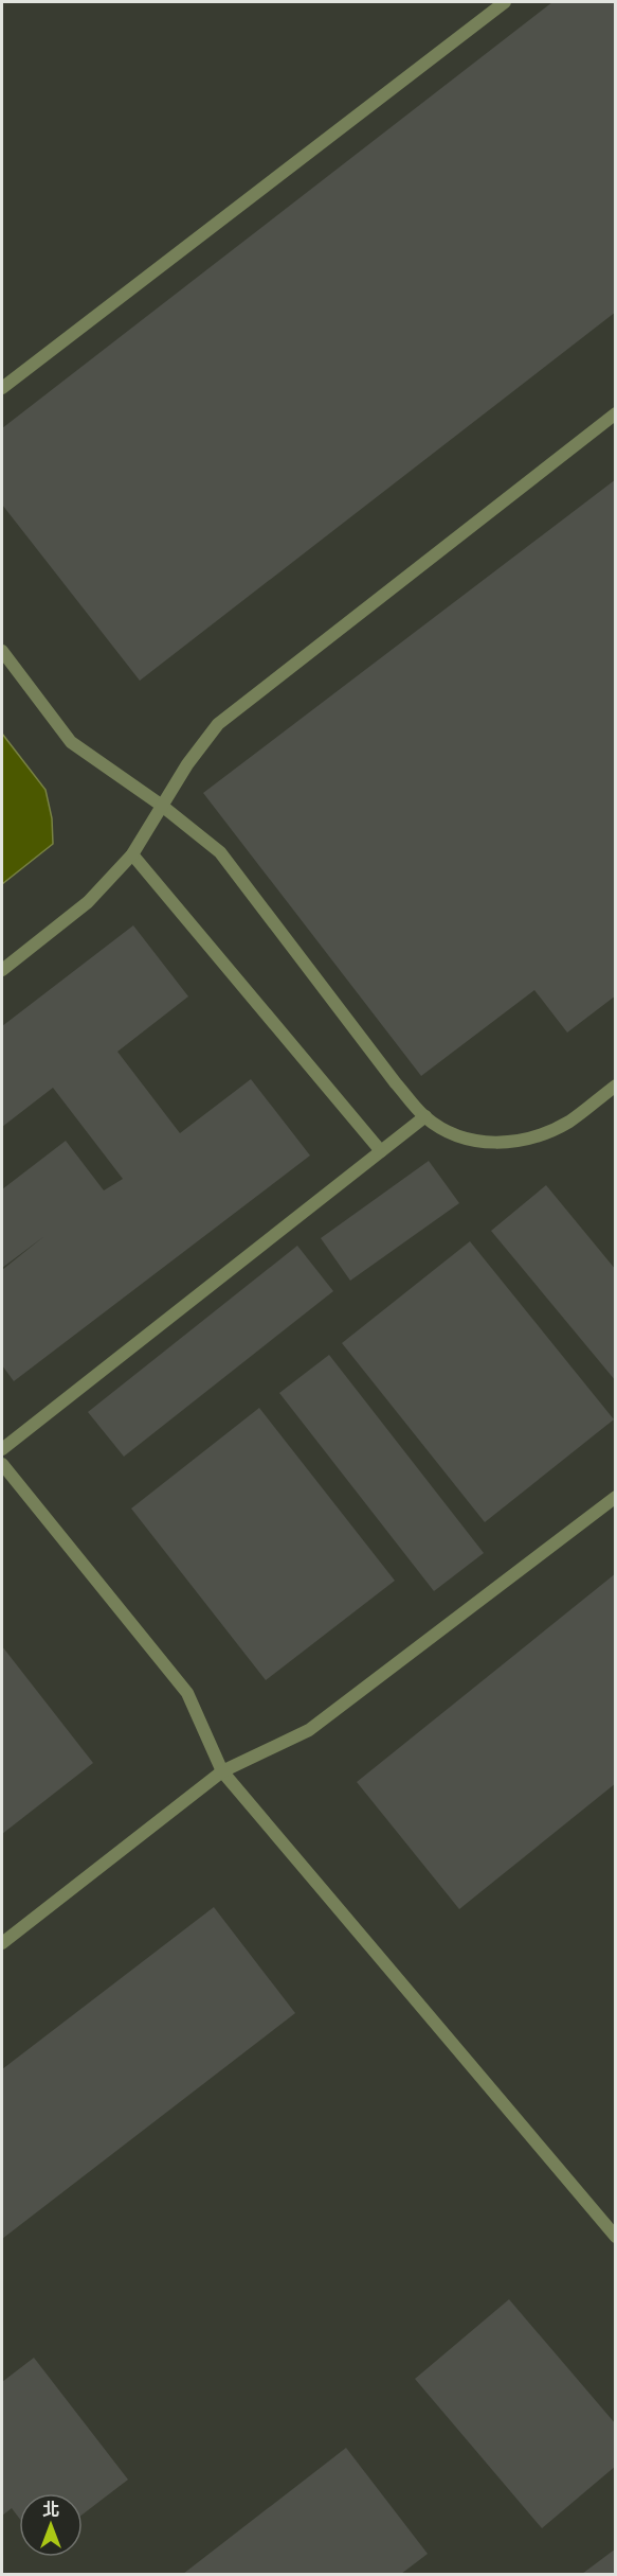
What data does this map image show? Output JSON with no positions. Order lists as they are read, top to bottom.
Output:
{
  "north": "top"
}
